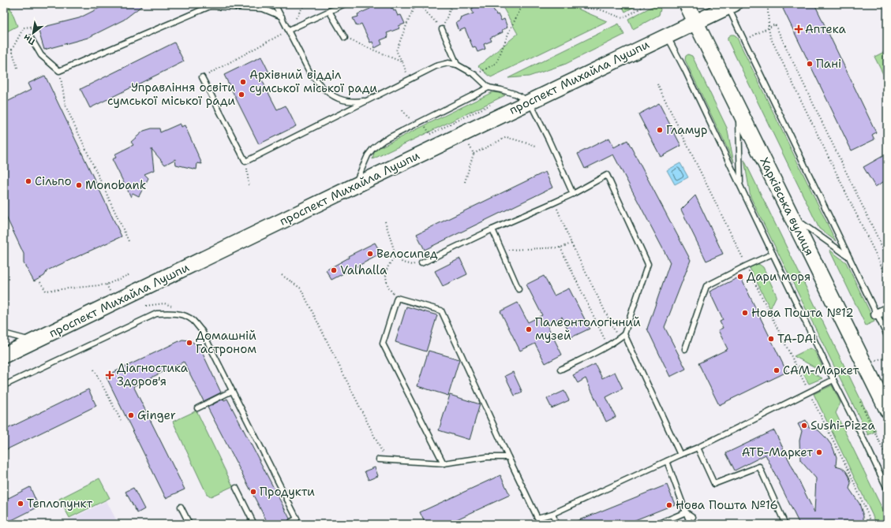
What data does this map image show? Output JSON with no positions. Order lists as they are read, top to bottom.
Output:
{
  "streets": {
    "main road": ["проспект Михайла Лушпи", "Харківська вулиця"]
  },
  "crossings": [
    ["проспект Михайла Лушпи", "Харківська вулиця"]
  ],
  "places": {
    "health": ["Аптека", "Діагностика Здоров'я"],
    "other": [
      "Пані",
      "Архівний відділ сумської міської ради",
      "Управління освіти сумської міської ради",
      "Гламур",
      "Сільпо",
      "Monobank",
      "Велосипед",
      "Valhalla",
      "Дари моря",
      "Нова Пошта №12",
      "Палеонтологічний музей",
      "TA-DA!",
      "Домашній Гастроном",
      "САМ-Маркет",
      "Ginger",
      "Sushi-Pizza",
      "АТБ-Маркет",
      "Продукти",
      "Теплопункт",
      "Нова Пошта №16"
    ]
  },
  "north": "bottom left"
}
